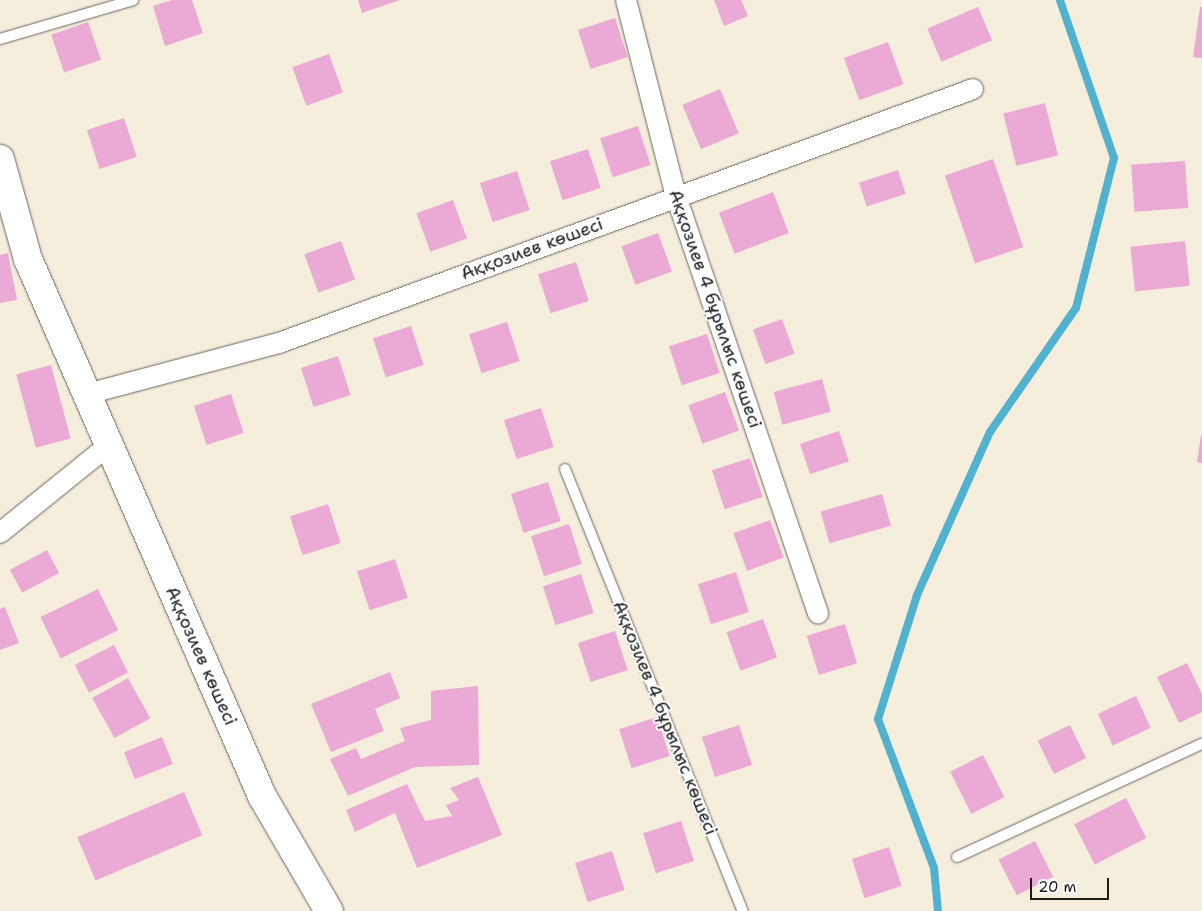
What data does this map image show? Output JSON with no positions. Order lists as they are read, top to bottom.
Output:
{
  "streets": {
    "main road": ["Аққозиев көшесі"],
    "street": ["Аққозиев 4 бұрылыс көшесі"]
  },
  "crossings": [
    ["Аққозиев көшесі", "Аққозиев 4 бұрылыс көшесі"]
  ],
  "scale_bar": "20 m"
}
